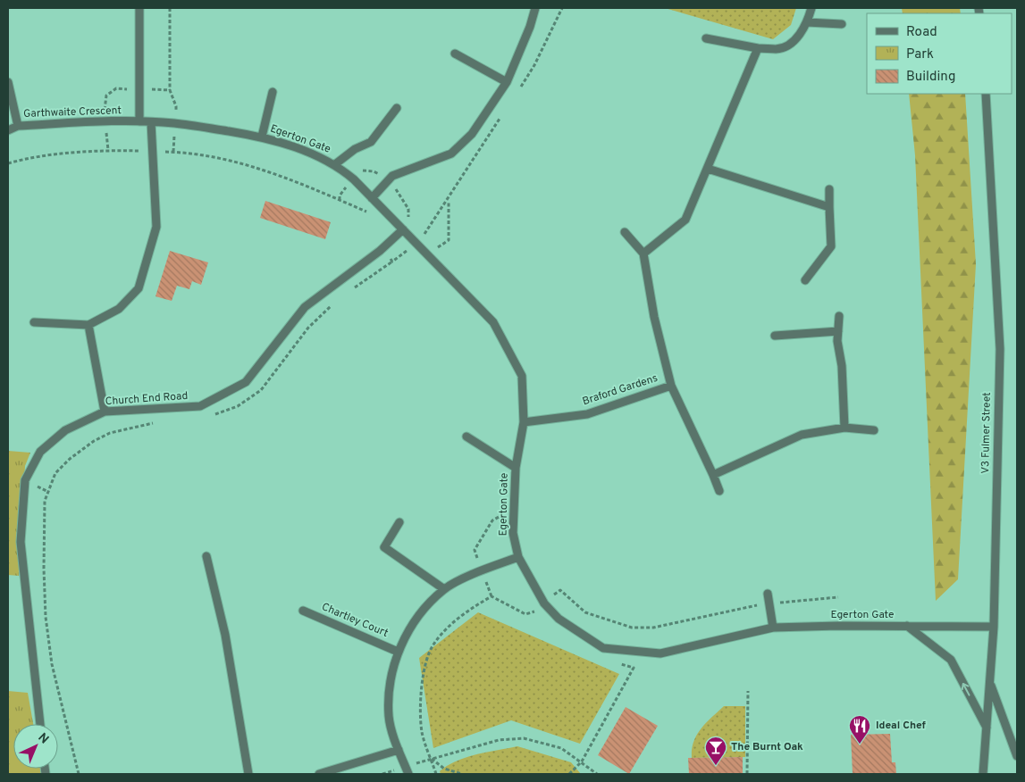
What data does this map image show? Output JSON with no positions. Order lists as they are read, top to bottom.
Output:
{
  "streets": {
    "street": [
      "Garthwaite Crescent",
      "Egerton Gate",
      "Braford Gardens",
      "Church End Road",
      "V3 Fulmer Street",
      "Chartley Court"
    ]
  },
  "crossings": [
    ["Garthwaite Crescent", "Egerton Gate"],
    ["Egerton Gate", "Braford Gardens"],
    ["Egerton Gate", "Church End Road"],
    ["Egerton Gate", "V3 Fulmer Street"]
  ],
  "places": {
    "restaurant": ["Ideal Chef"],
    "bar": ["The Burnt Oak"]
  },
  "legend": ["Road", "Park", "Building"],
  "north": "top right"
}
